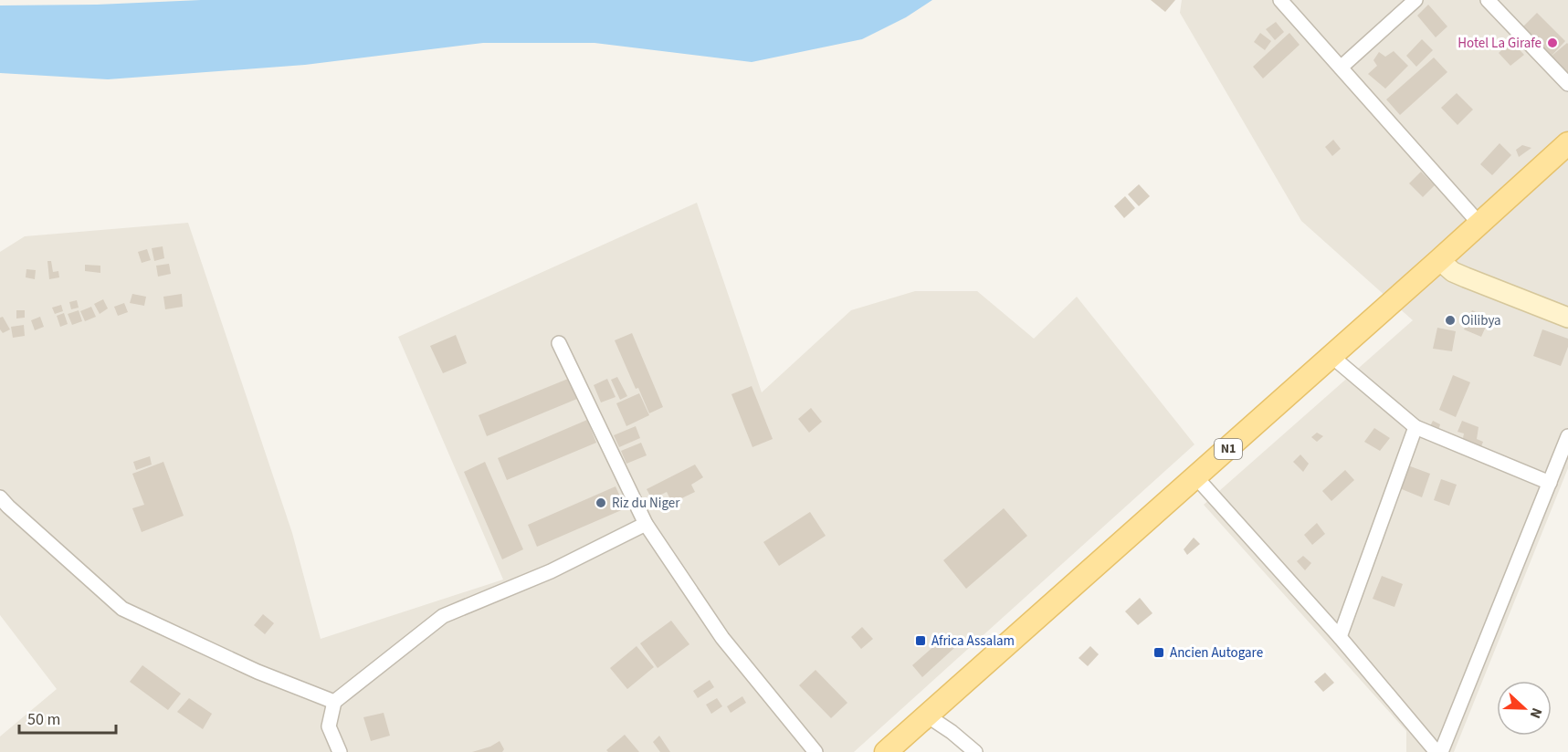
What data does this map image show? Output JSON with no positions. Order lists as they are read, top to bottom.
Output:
{
  "streets": {
    "main road": ["N1"]
  },
  "places": {
    "other": ["Hotel La Girafe", "Oilibya", "Riz du Niger"],
    "transit": ["Africa Assalam", "Ancien Autogare"]
  },
  "scale_bar": "50 m",
  "north": "right"
}
